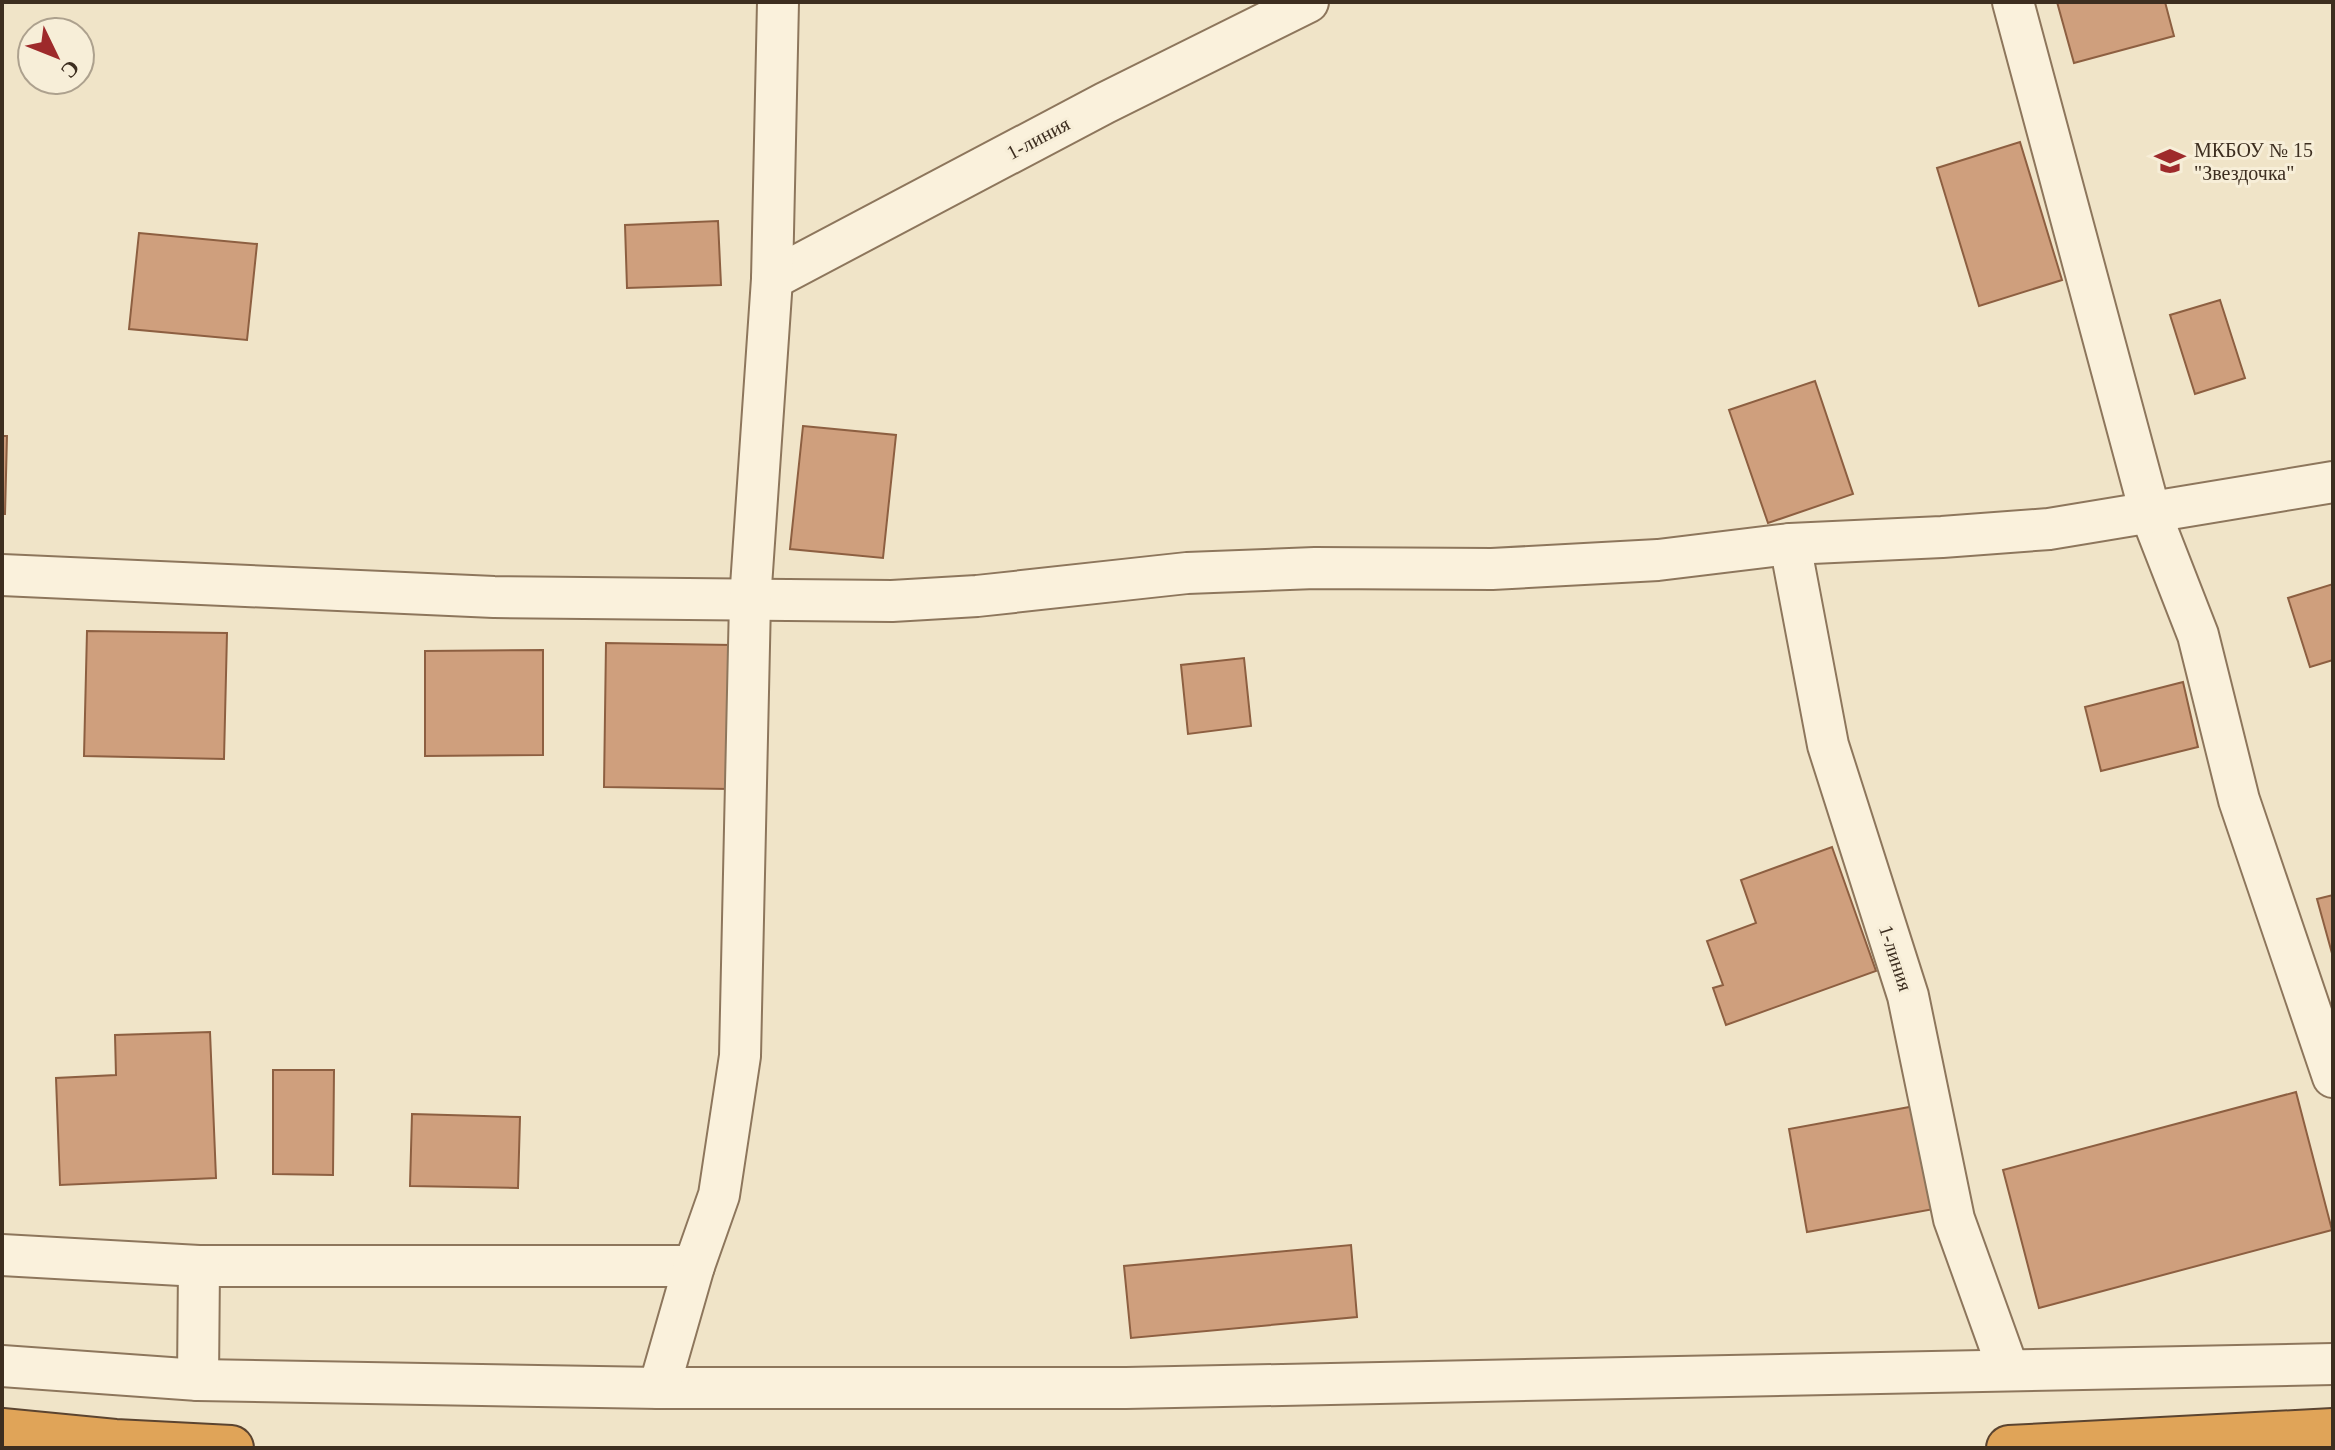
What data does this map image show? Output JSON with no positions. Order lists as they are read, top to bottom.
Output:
{
  "streets": {
    "street": ["1-линия"]
  },
  "places": {
    "school or university": ["МКБОУ № 15 \"Звездочка\""]
  },
  "north": "bottom right"
}
